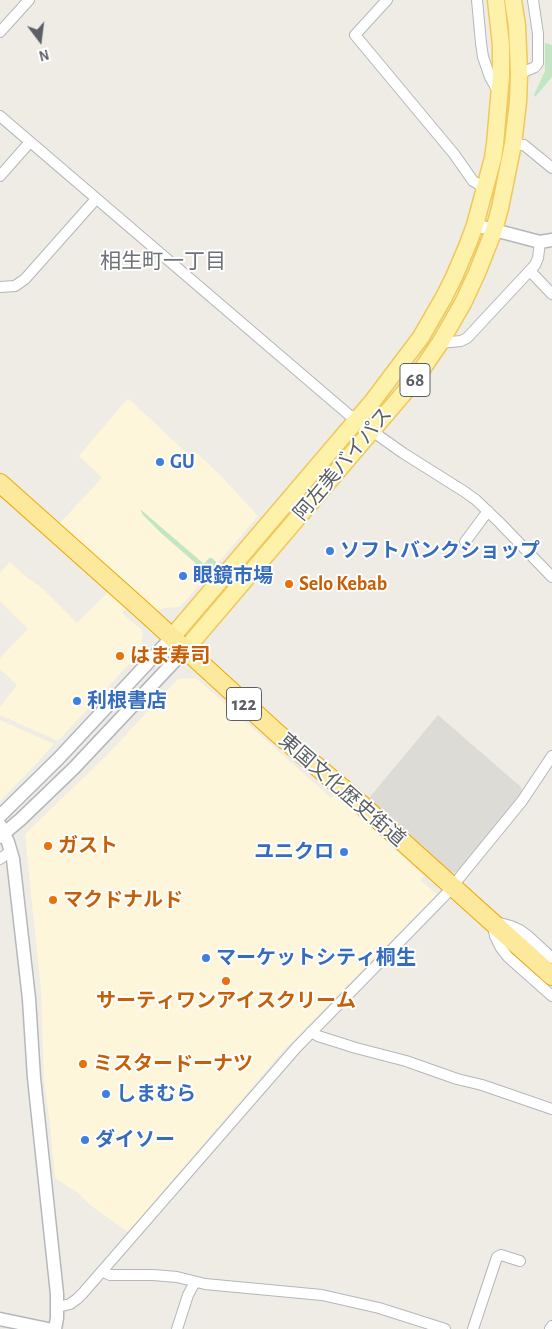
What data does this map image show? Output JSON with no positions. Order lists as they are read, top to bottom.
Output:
{
  "streets": {
    "highway": ["122", "東国文化歴史街道"],
    "main road": ["68", "阿左美バイパス"]
  },
  "crossings": [
    ["阿左美バイパス", "東国文化歴史街道"]
  ],
  "districts": ["相生町一丁目"],
  "places": [
    "GU",
    "ソフトバンクショップ",
    "眼鏡市場",
    "Selo Kebab",
    "はま寿司",
    "利根書店",
    "ガスト",
    "ユニクロ",
    "マクドナルド",
    "マーケットシティ桐生",
    "サーティワンアイスクリーム",
    "ミスタードーナツ",
    "しまむら",
    "ダイソー"
  ],
  "north": "bottom"
}
